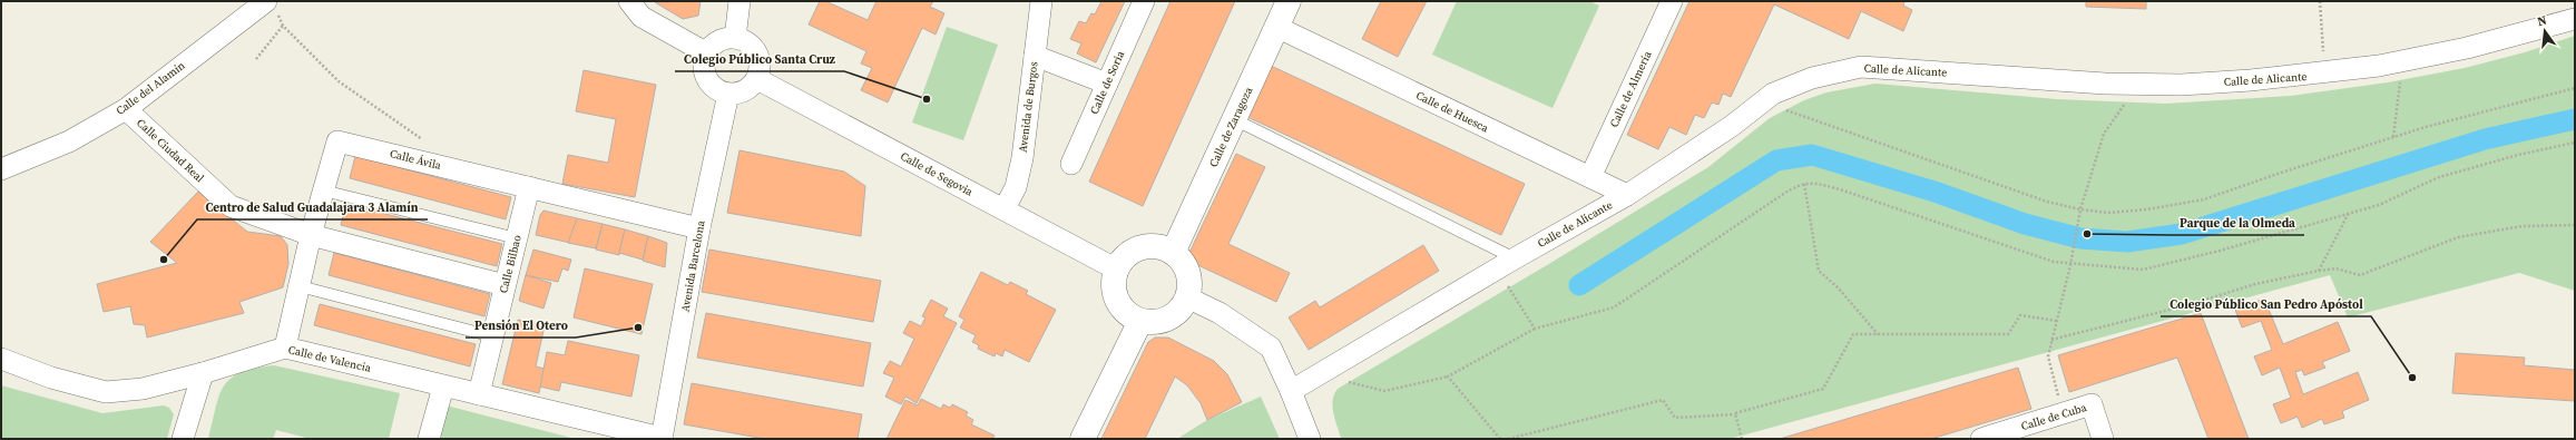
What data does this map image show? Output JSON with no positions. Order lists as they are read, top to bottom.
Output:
{
  "streets": {
    "street": [
      "Calle de Alicante",
      "Calle de Soria",
      "Calle del Alamín",
      "Calle de Almería",
      "Avenida de Burgos",
      "Calle de Huesca",
      "Calle de Zaragoza",
      "Calle Ciudad Real",
      "Calle Ávila",
      "Calle de Segovia",
      "Calle Bilbao",
      "Avenida Barcelona",
      "Calle de Valencia",
      "Calle de Cuba"
    ]
  },
  "crossings": [
    ["Calle de Alicante", "Calle de Huesca"],
    ["Calle del Alamín", "Calle Ciudad Real"],
    ["Calle de Almería", "Calle de Huesca"],
    ["Avenida de Burgos", "Calle de Segovia"],
    ["Calle de Huesca", "Calle de Zaragoza"],
    ["Calle de Zaragoza", "Calle de Segovia"],
    ["Calle Ciudad Real", "Calle Ávila"],
    ["Calle Ciudad Real", "Calle Bilbao"],
    ["Calle Ávila", "Calle Bilbao"],
    ["Calle Ávila", "Avenida Barcelona"],
    ["Calle Ávila", "Calle de Valencia"],
    ["Calle de Segovia", "Avenida Barcelona"],
    ["Calle Bilbao", "Calle de Valencia"],
    ["Avenida Barcelona", "Calle de Valencia"]
  ],
  "places": [
    "Colegio Público Santa Cruz",
    "Parque de la Olmeda",
    "Centro de Salud Guadalajara 3 Alamín",
    "Pensión El Otero",
    "Colegio Público San Pedro Apóstol"
  ],
  "north": "top"
}
